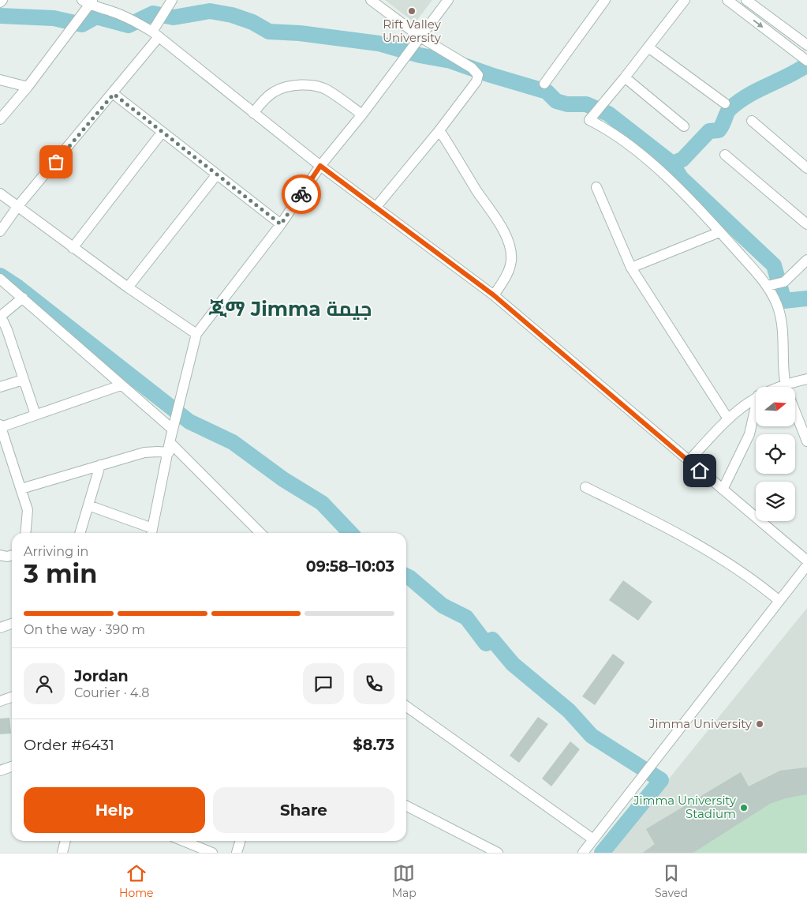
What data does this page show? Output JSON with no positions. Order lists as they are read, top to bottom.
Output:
{
  "districts": ["ጂማ Jimma جيمة"],
  "places": ["Rift Valley University", "Jimma University", "Jimma University Stadium"],
  "north": "right",
  "page": {
    "heading": ["3 min", "Arriving in", "09:58–10:03"],
    "panel": [
      "Jordan",
      "Courier · 4.8",
      "Order #6431",
      "$8.73"
    ],
    "bar": "On the way · 390 m",
    "buttons": ["Help", "Share"],
    "tabs": ["Home", "Map", "Saved"]
  }
}
